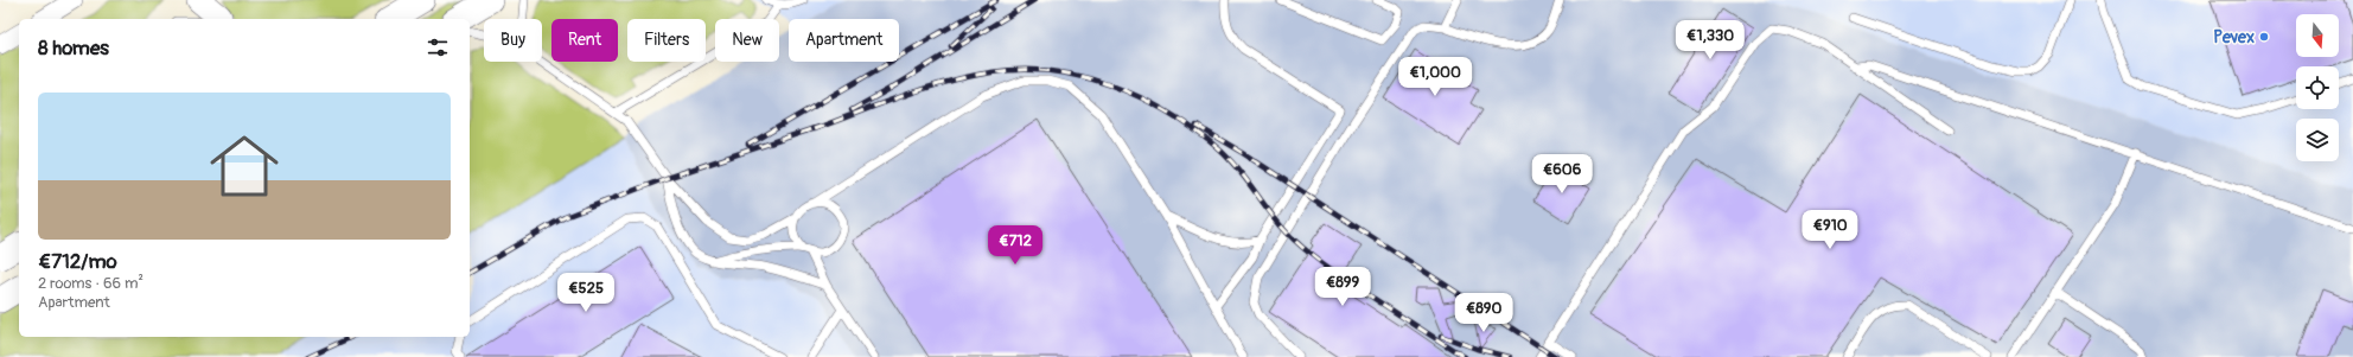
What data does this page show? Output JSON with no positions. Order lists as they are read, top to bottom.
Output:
{
  "places": ["Pevex"],
  "north": "bottom",
  "page": {
    "chip": [
      "Buy",
      "Rent",
      "Filters",
      "New",
      "Apartment"
    ],
    "heading": "8 homes",
    "price": [
      "€1,330",
      "€1,000",
      "€606",
      "€910",
      "€712",
      "€899",
      "€525",
      "€890"
    ],
    "list": [
      {
        "name": "€712/mo",
        "note": "2 rooms · 66 m² · Apartment"
      }
    ]
  }
}
